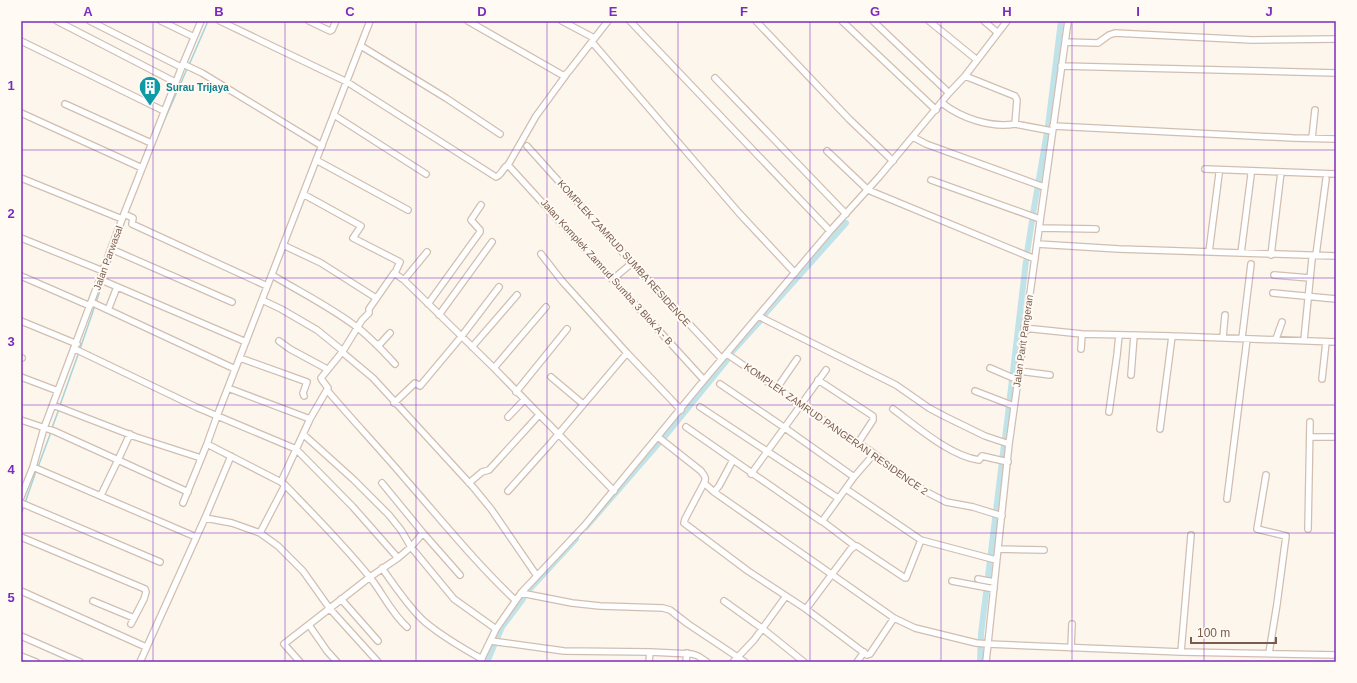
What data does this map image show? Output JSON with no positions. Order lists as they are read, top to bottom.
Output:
{
  "streets": {
    "street": [
      "KOMPLEK ZAMRUD SUMBA RESIDENCE",
      "Jalan Parwasal",
      "Jalan Komplek Zamrud Sumba 3 Blok A - B",
      "Jalan Parit Pangeran",
      "KOMPLEK ZAMRUD PANGERAN RESIDENCE 2"
    ]
  },
  "crossings": [
    ["Jalan Parit Pangeran", "KOMPLEK ZAMRUD PANGERAN RESIDENCE 2"]
  ],
  "places": {
    "building": ["Surau Trijaya"]
  },
  "scale_bar": "100 m",
  "grid": {
    "columns": [
      "A",
      "B",
      "C",
      "D",
      "E",
      "F",
      "G",
      "H",
      "I",
      "J"
    ],
    "rows": [
      "1",
      "2",
      "3",
      "4",
      "5"
    ]
  }
}
